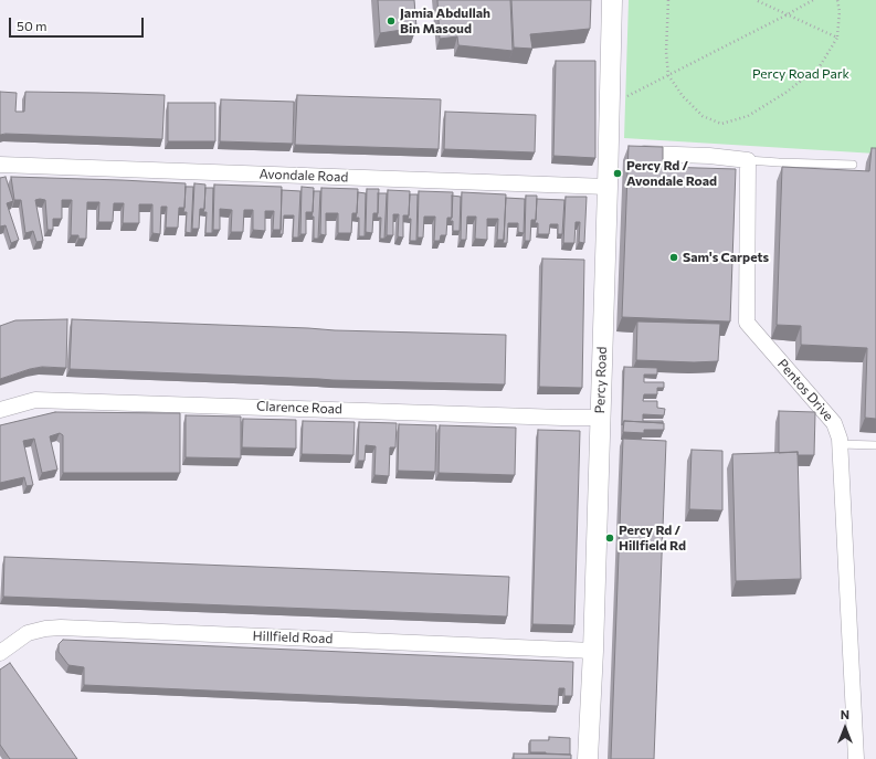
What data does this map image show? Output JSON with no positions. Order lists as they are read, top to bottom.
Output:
{
  "streets": {
    "street": [
      "Avondale Road",
      "Percy Road",
      "Pentos Drive",
      "Clarence Road",
      "Hillfield Road"
    ]
  },
  "crossings": [
    ["Avondale Road", "Percy Road"],
    ["Percy Road", "Clarence Road"],
    ["Percy Road", "Hillfield Road"]
  ],
  "parks": ["Percy Road Park"],
  "places": [
    "Jamia Abdullah Bin Masoud",
    "Percy Rd / Avondale Road",
    "Sam's Carpets",
    "Percy Rd / Hillfield Rd"
  ],
  "scale_bar": "50 m",
  "north": "top"
}
